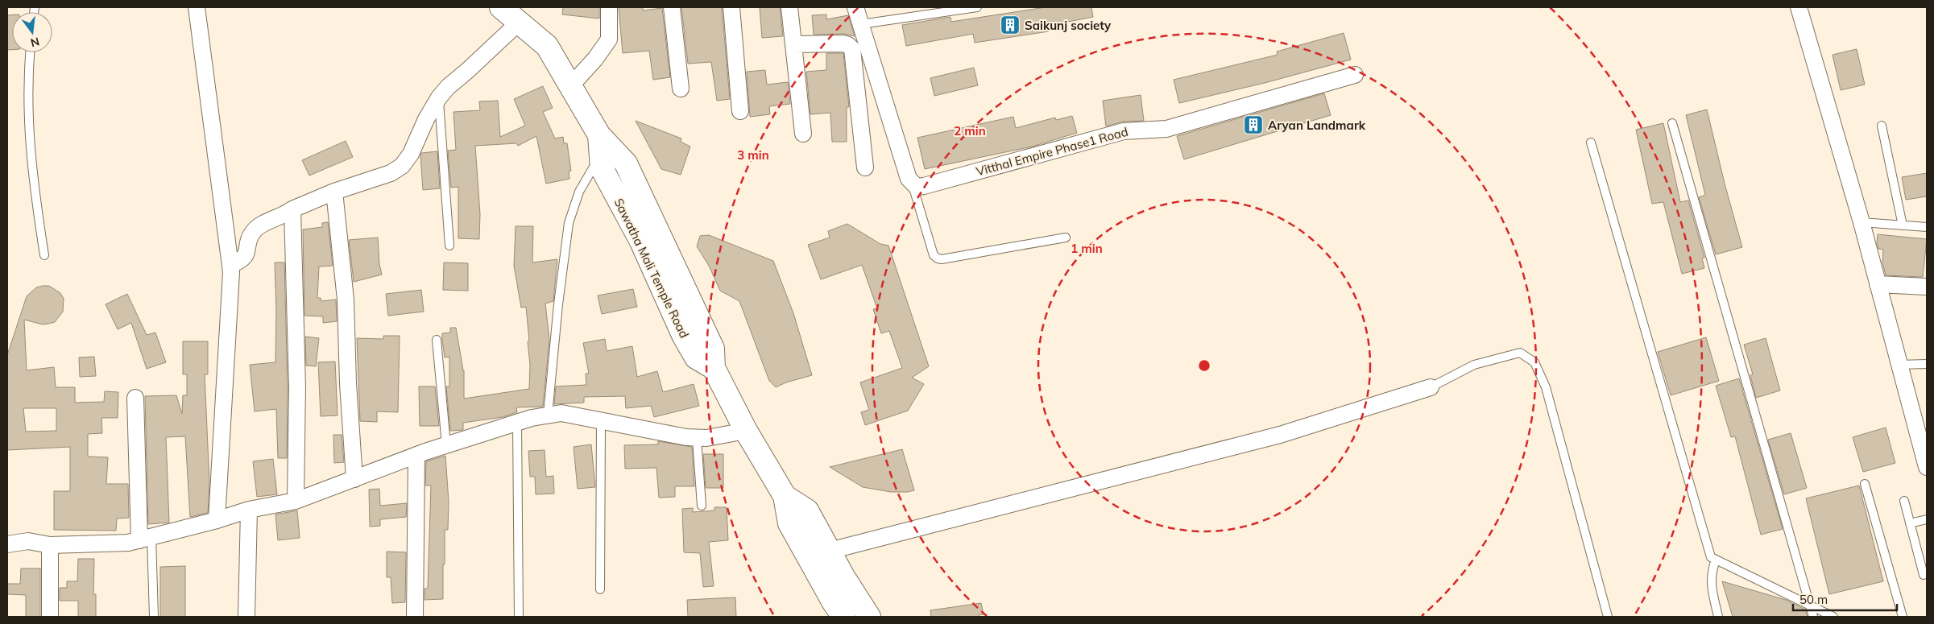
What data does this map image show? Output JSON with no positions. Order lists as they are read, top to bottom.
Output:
{
  "streets": {
    "street": ["Vitthal Empire Phase1 Road", "Sawatha Mali Temple Road"]
  },
  "places": {
    "building": ["Saikunj society", "Aryan Landmark"]
  },
  "scale_bar": "50 m",
  "north": "bottom",
  "rings": ["2 min", "3 min", "1 min"]
}
